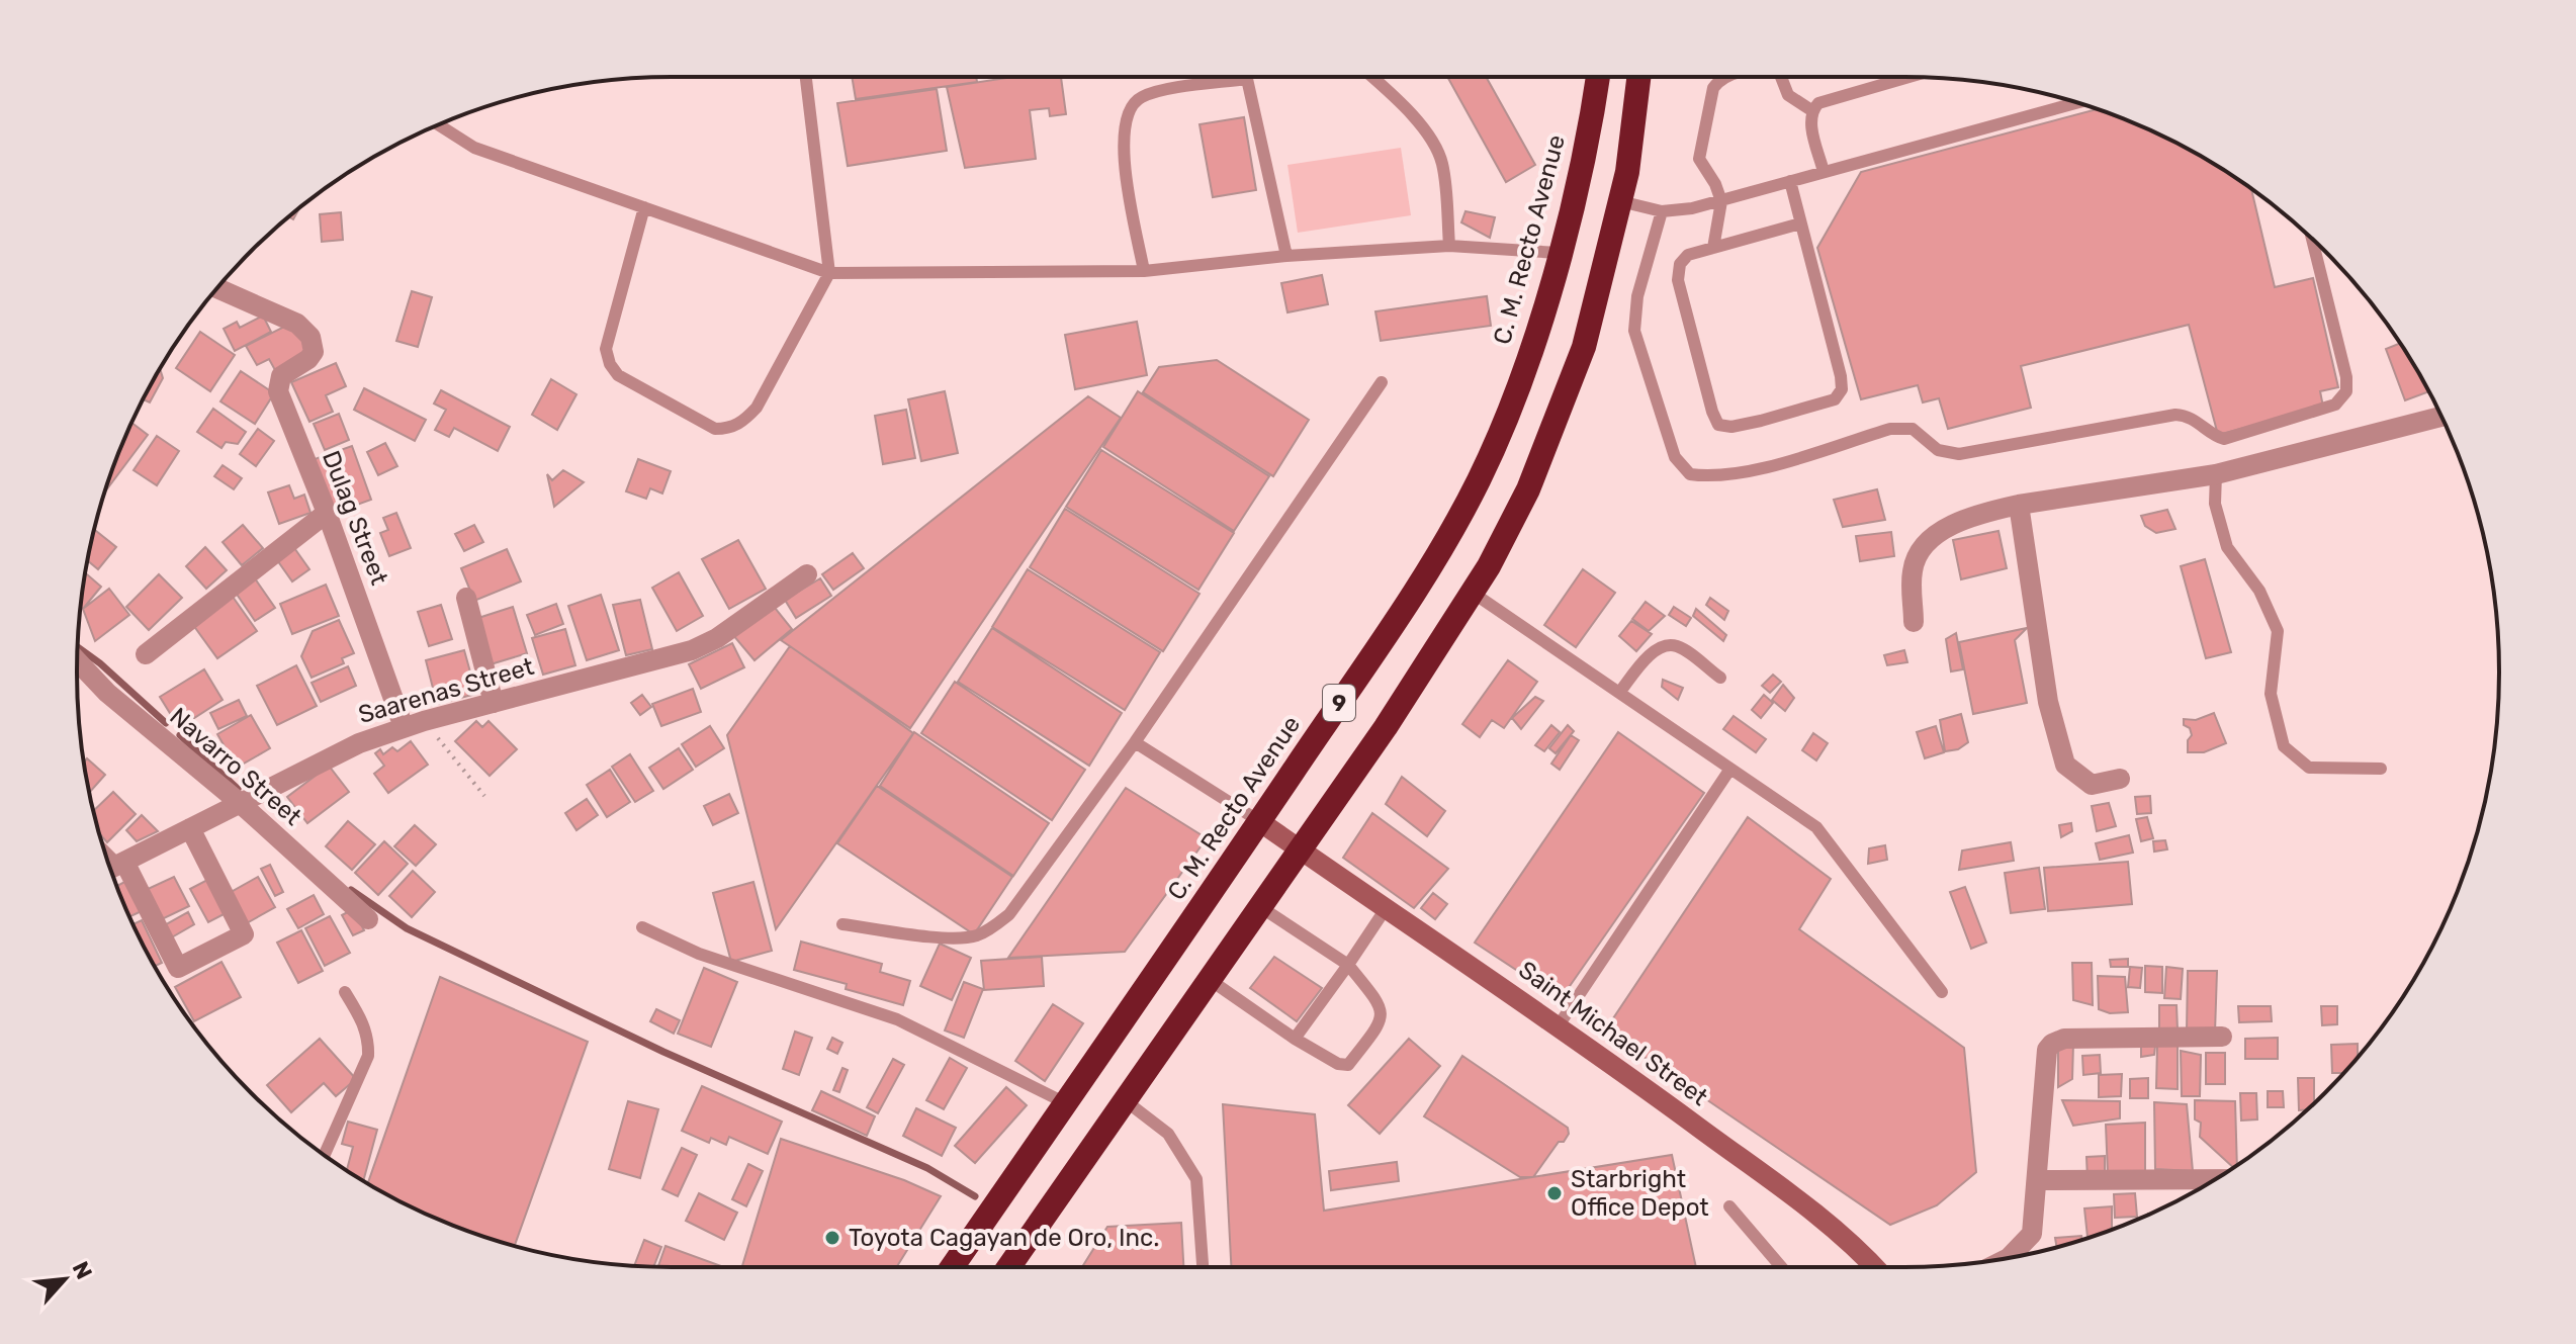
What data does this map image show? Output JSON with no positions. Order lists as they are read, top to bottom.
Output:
{
  "streets": {
    "highway": ["C. M. Recto Avenue", "9"],
    "street": [
      "Dulag Street",
      "Saarenas Street",
      "Navarro Street",
      "Saint Michael Street"
    ]
  },
  "crossings": [
    ["C. M. Recto Avenue", "Saint Michael Street"],
    ["Dulag Street", "Saarenas Street"],
    ["Saarenas Street", "Navarro Street"],
    ["9", "Saint Michael Street"]
  ],
  "places": ["Starbright Office Depot", "Toyota Cagayan de Oro, Inc."],
  "north": "top right"
}
